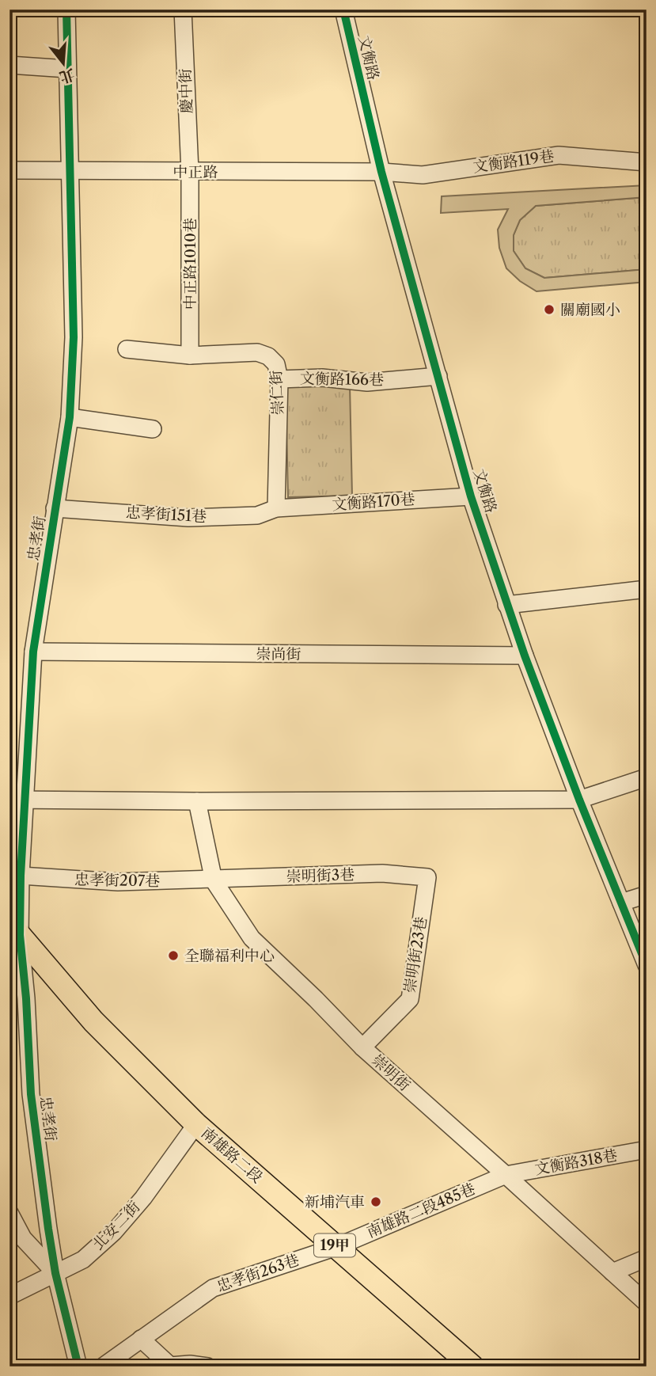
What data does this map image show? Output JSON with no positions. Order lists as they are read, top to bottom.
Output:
{
  "streets": {
    "main road": ["南雄路二段", "19甲"],
    "street": [
      "文衡路",
      "慶中街",
      "文衡路119巷",
      "中正路",
      "中正路1010巷",
      "文衡路166巷",
      "崇仁街",
      "文衡路170巷",
      "忠孝街151巷",
      "忠孝街",
      "崇尚街",
      "崇明街3巷",
      "忠孝街207巷",
      "崇明街23巷",
      "崇明街",
      "文衡路318巷",
      "南雄路二段485巷",
      "北安二街",
      "忠孝街263巷"
    ]
  },
  "crossings": [
    ["文衡路", "文衡路119巷"],
    ["文衡路", "中正路"],
    ["文衡路", "文衡路166巷"],
    ["文衡路", "文衡路170巷"],
    ["文衡路", "崇尚街"],
    ["慶中街", "中正路"],
    ["慶中街", "中正路1010巷"],
    ["文衡路119巷", "中正路"],
    ["中正路", "中正路1010巷"],
    ["中正路", "忠孝街"],
    ["中正路1010巷", "崇仁街"],
    ["文衡路166巷", "崇仁街"],
    ["崇仁街", "文衡路170巷"],
    ["崇仁街", "忠孝街151巷"],
    ["文衡路170巷", "忠孝街151巷"],
    ["忠孝街151巷", "忠孝街"],
    ["忠孝街", "崇尚街"],
    ["忠孝街", "忠孝街207巷"],
    ["忠孝街", "南雄路二段"],
    ["忠孝街", "北安二街"],
    ["崇明街3巷", "忠孝街207巷"],
    ["崇明街3巷", "崇明街23巷"],
    ["崇明街3巷", "崇明街"],
    ["忠孝街207巷", "崇明街"],
    ["崇明街23巷", "崇明街"],
    ["崇明街", "文衡路318巷"],
    ["崇明街", "南雄路二段485巷"],
    ["南雄路二段", "南雄路二段485巷"],
    ["南雄路二段", "北安二街"],
    ["南雄路二段", "忠孝街263巷"],
    ["文衡路318巷", "南雄路二段485巷"],
    ["南雄路二段485巷", "忠孝街263巷"]
  ],
  "places": ["關廟國小", "全聯福利中心", "新埔汽車"],
  "north": "bottom"
}
